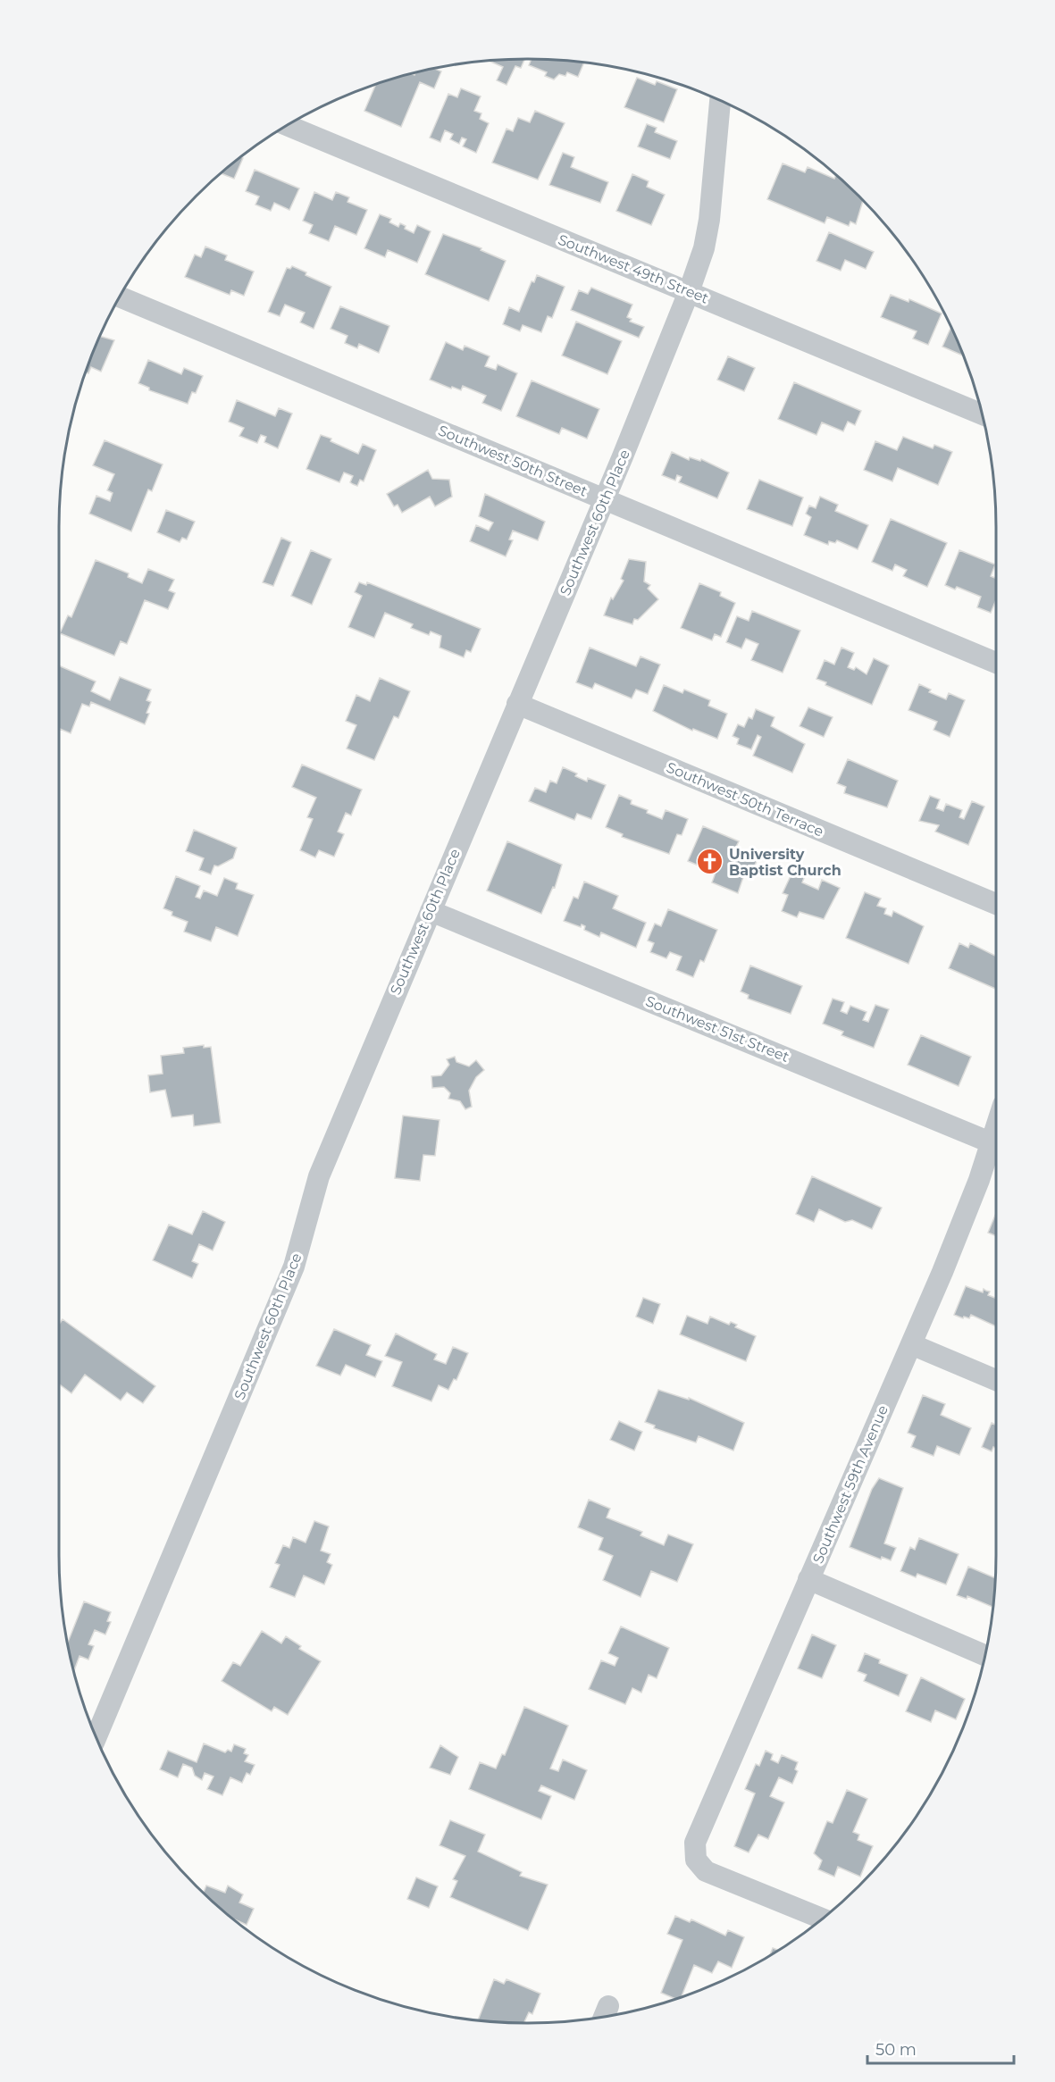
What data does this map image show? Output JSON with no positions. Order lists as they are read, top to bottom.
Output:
{
  "streets": {
    "street": [
      "Southwest 49th Street",
      "Southwest 50th Street",
      "Southwest 60th Place",
      "Southwest 50th Terrace",
      "Southwest 51st Street",
      "Southwest 59th Avenue"
    ]
  },
  "crossings": [
    ["Southwest 49th Street", "Southwest 60th Place"],
    ["Southwest 50th Street", "Southwest 60th Place"],
    ["Southwest 60th Place", "Southwest 50th Terrace"],
    ["Southwest 60th Place", "Southwest 51st Street"]
  ],
  "places": {
    "church": ["University Baptist Church"]
  },
  "scale_bar": "50 m"
}
